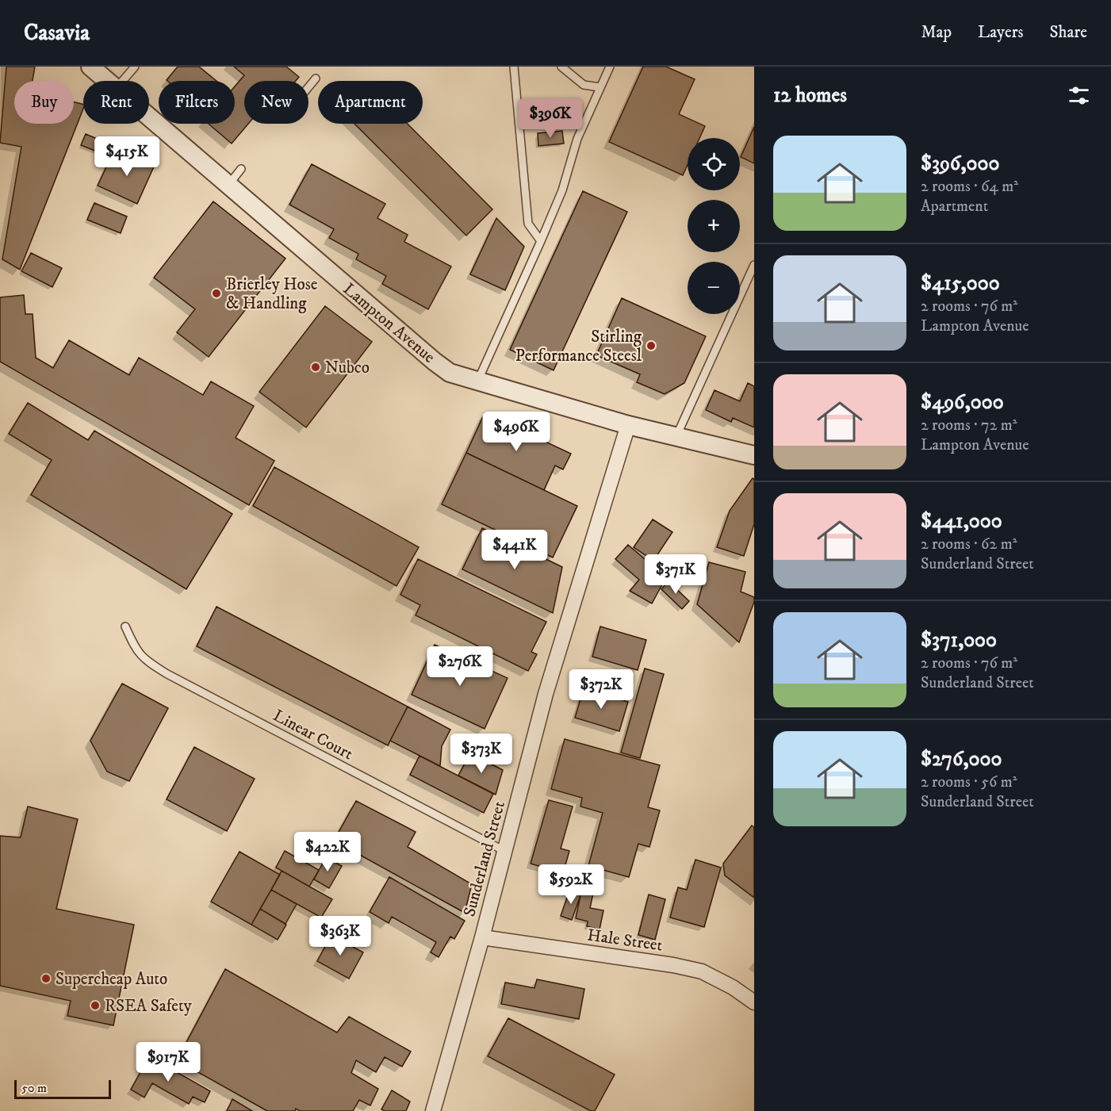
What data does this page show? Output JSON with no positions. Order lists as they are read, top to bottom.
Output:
{
  "streets": {
    "street": ["Lampton Avenue", "Sunderland Street", "Hale Street"],
    "lane": ["Linear Court"]
  },
  "crossings": [
    ["Lampton Avenue", "Sunderland Street"],
    ["Linear Court", "Sunderland Street"],
    ["Sunderland Street", "Hale Street"]
  ],
  "places": [
    "Brierley Hose & Handling",
    "Stirling Performance Steesl",
    "Nubco",
    "Supercheap Auto",
    "RSEA Safety"
  ],
  "scale_bar": "50 m",
  "page": {
    "header": "Casavia",
    "nav": ["Map", "Layers", "Share"],
    "heading": "12 homes",
    "chip": [
      "Buy",
      "Rent",
      "Filters",
      "New",
      "Apartment"
    ],
    "price": [
      "$396K",
      "$415K",
      "$496K",
      "$441K",
      "$371K",
      "$276K",
      "$372K",
      "$373K",
      "$422K",
      "$592K",
      "$363K",
      "$917K"
    ],
    "list": [
      {
        "name": "$396,000",
        "note": "2 rooms · 64 m² · Apartment"
      },
      {
        "name": "$415,000",
        "note": "2 rooms · 76 m² · Lampton Avenue"
      },
      {
        "name": "$496,000",
        "note": "2 rooms · 72 m² · Lampton Avenue"
      },
      {
        "name": "$441,000",
        "note": "2 rooms · 62 m² · Sunderland Street"
      },
      {
        "name": "$371,000",
        "note": "2 rooms · 76 m² · Sunderland Street"
      },
      {
        "name": "$276,000",
        "note": "2 rooms · 56 m² · Sunderland Street"
      }
    ],
    "map_buttons": ["+", "−"],
    "scale": "50 m"
  }
}
